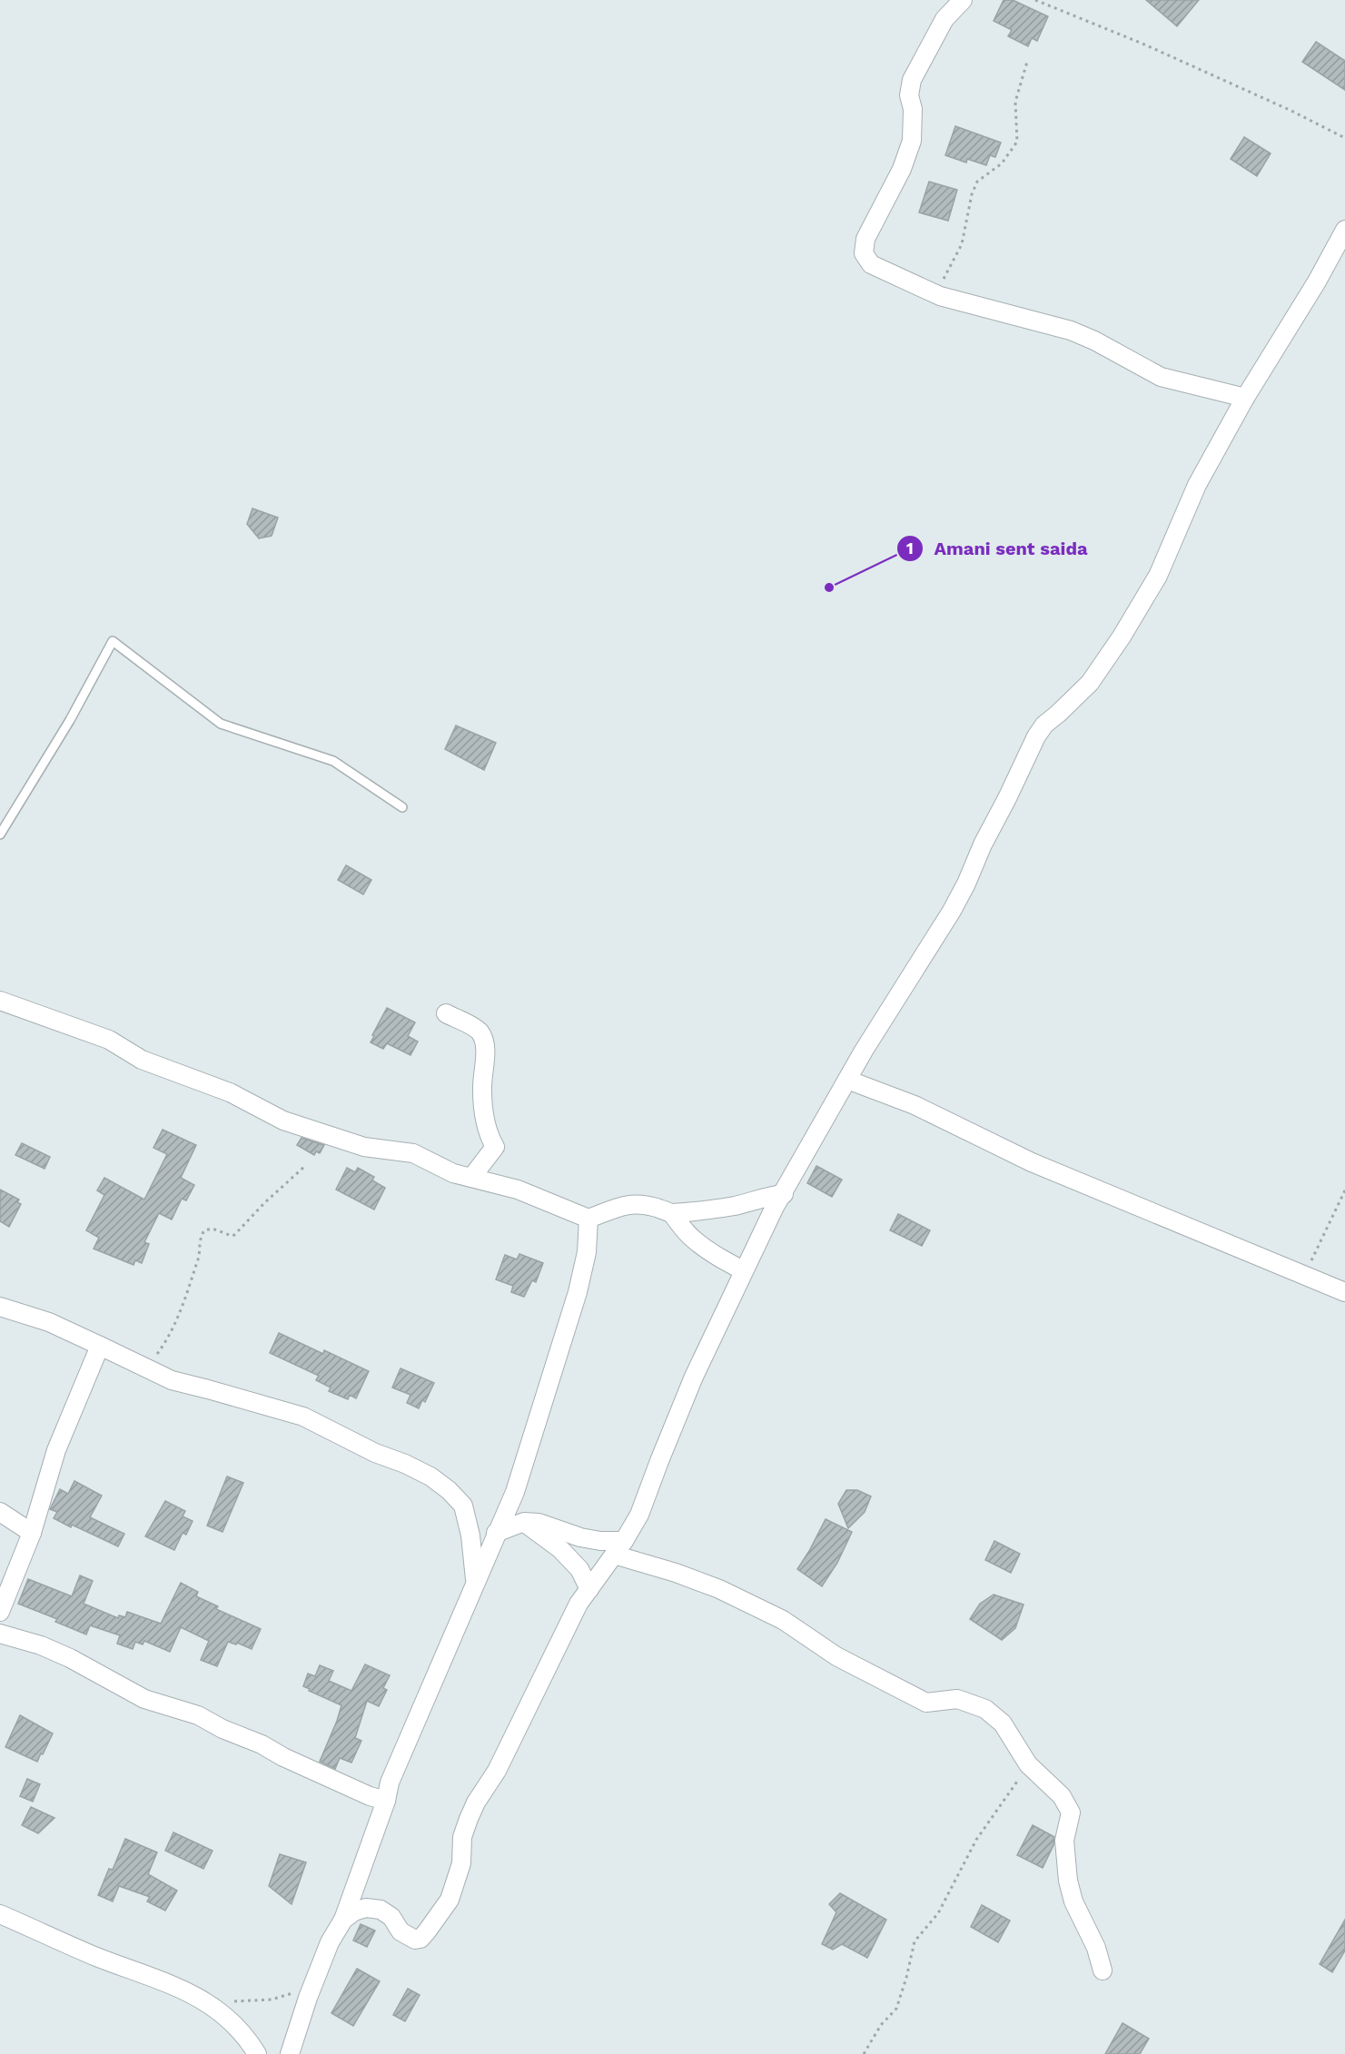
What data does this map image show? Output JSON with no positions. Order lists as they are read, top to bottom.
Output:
{
  "places": ["Amani sent saida"]
}
